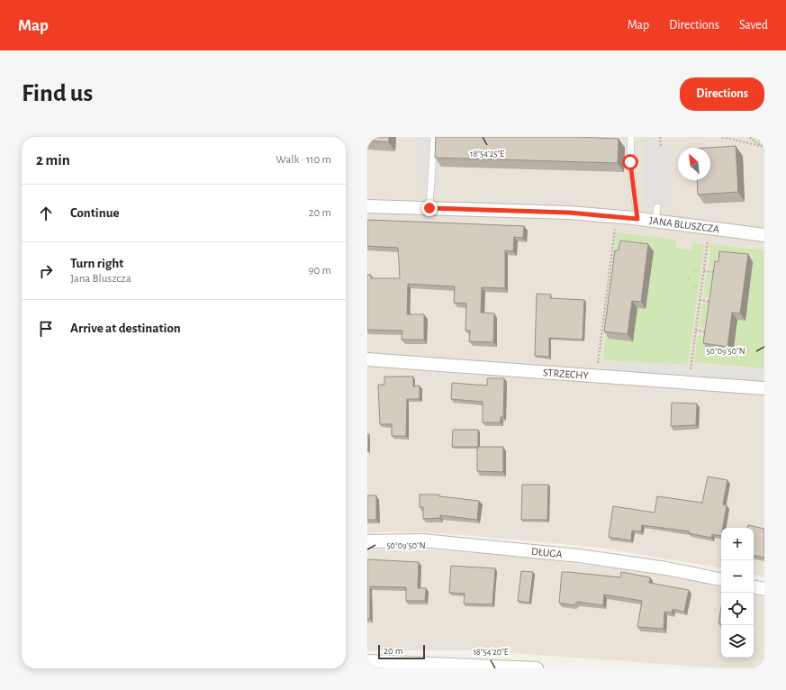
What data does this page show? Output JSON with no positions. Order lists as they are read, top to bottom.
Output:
{
  "streets": {
    "street": ["JANA BLUSZCZA", "STRZECHY", "DŁUGA"]
  },
  "scale_bar": "20 m",
  "north": "top left",
  "page": {
    "header": "Map",
    "nav": ["Map", "Directions", "Saved"],
    "buttons": "Directions",
    "title": "Find us",
    "heading": ["2 min", "Walk · 110 m"],
    "list": [
      ["Continue", "20 m"],
      ["Turn right", "Jana Bluszcza", "90 m"],
      "Arrive at destination"
    ],
    "map_buttons": ["+", "−"],
    "scale": "20 m"
  },
  "coordinates": ["18°54'25\"E", "50°09'50\"N", "18°54'20\"E"]
}
